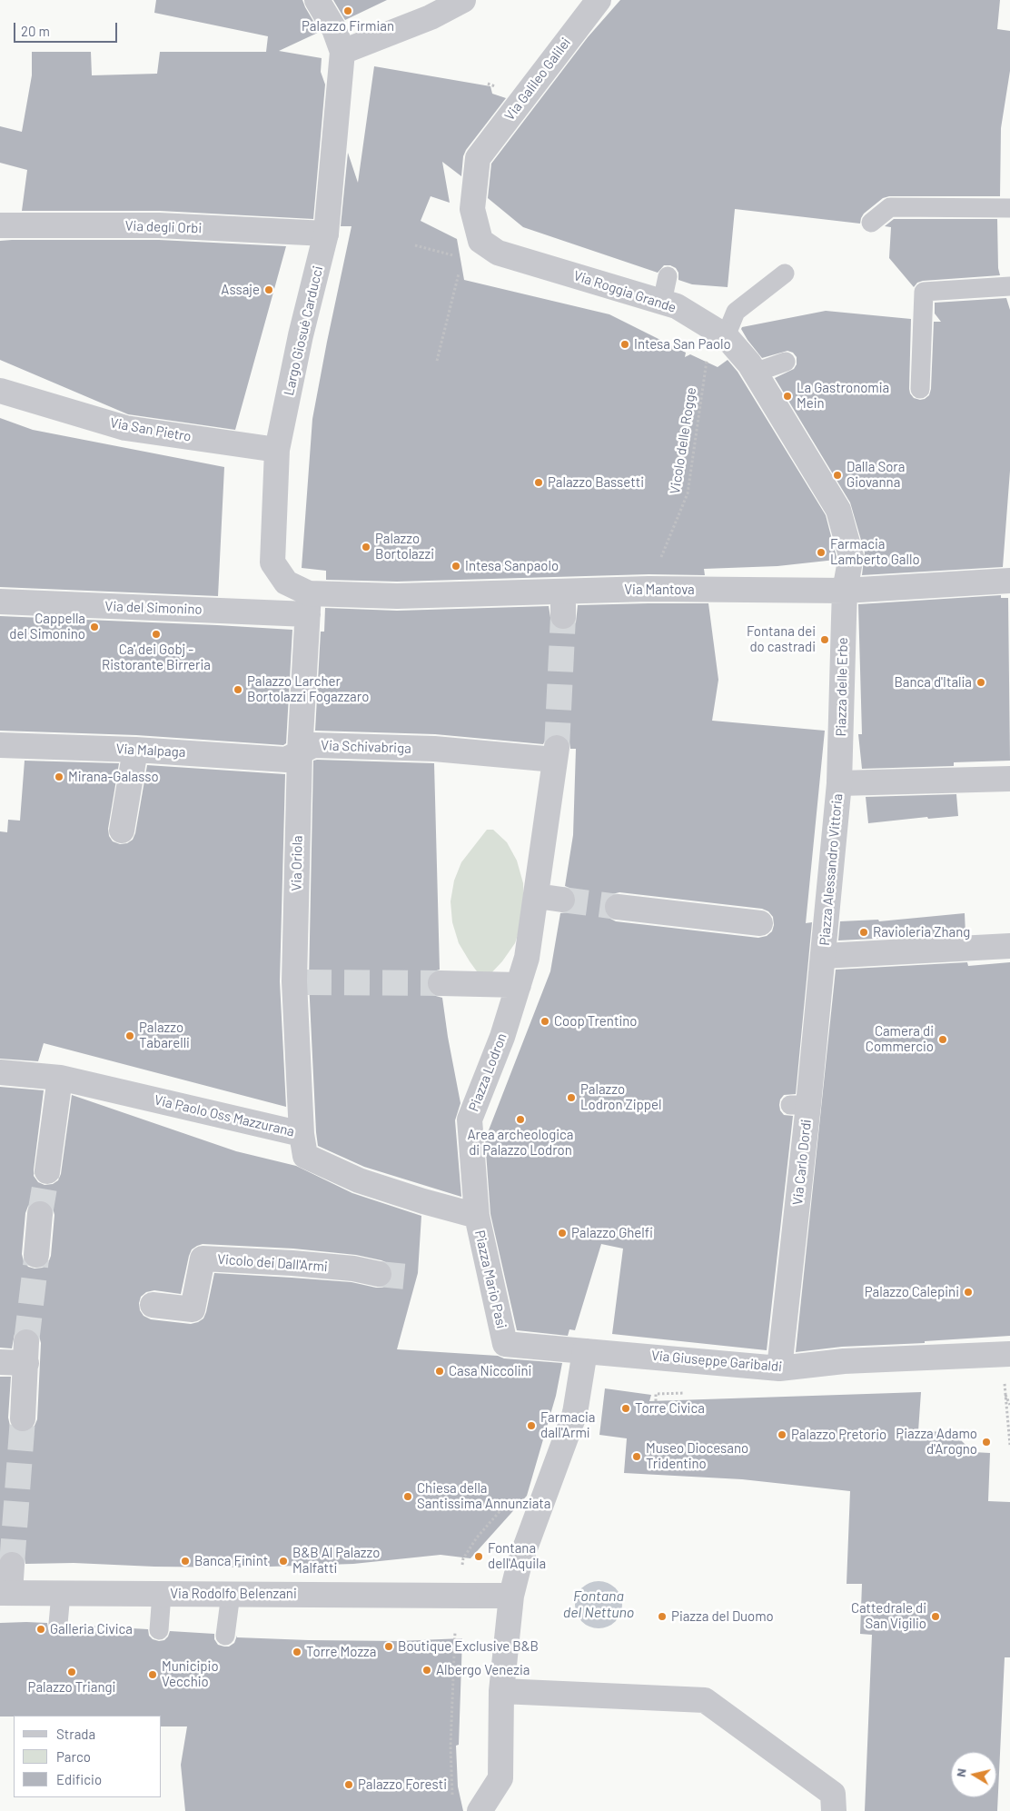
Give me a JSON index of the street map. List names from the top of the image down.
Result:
{
  "streets": {
    "street": [
      "Via Galileo Galilei",
      "Via degli Orbi",
      "Via Roggia Grande",
      "Largo Giosuè Carducci",
      "Via San Pietro",
      "Via Mantova",
      "Via del Simonino",
      "Piazza delle Erbe",
      "Via Schivabriga",
      "Via Malpaga",
      "Via Oriola",
      "Piazza Alessandro Vittoria",
      "Piazza Lodron",
      "Via Paolo Oss Mazzurana",
      "Via Carlo Dordi",
      "Vicolo dei Dall'Armi",
      "Piazza Mario Pasi",
      "Via Giuseppe Garibaldi",
      "Via Rodolfo Belenzani"
    ],
    "path": ["Vicolo delle Rogge"]
  },
  "crossings": [
    ["Via Galileo Galilei", "Via Roggia Grande"],
    ["Via degli Orbi", "Largo Giosuè Carducci"],
    ["Via Roggia Grande", "Vicolo delle Rogge"],
    ["Via Roggia Grande", "Via Mantova"],
    ["Via Roggia Grande", "Piazza delle Erbe"],
    ["Largo Giosuè Carducci", "Via San Pietro"],
    ["Largo Giosuè Carducci", "Via Mantova"],
    ["Largo Giosuè Carducci", "Via del Simonino"],
    ["Largo Giosuè Carducci", "Via Oriola"],
    ["Via Mantova", "Via del Simonino"],
    ["Via Mantova", "Piazza delle Erbe"],
    ["Via Mantova", "Via Oriola"],
    ["Via del Simonino", "Via Oriola"],
    ["Piazza delle Erbe", "Piazza Alessandro Vittoria"],
    ["Via Schivabriga", "Via Malpaga"],
    ["Via Schivabriga", "Via Oriola"],
    ["Via Schivabriga", "Piazza Lodron"],
    ["Via Malpaga", "Via Oriola"],
    ["Via Oriola", "Via Paolo Oss Mazzurana"],
    ["Piazza Alessandro Vittoria", "Via Carlo Dordi"],
    ["Piazza Lodron", "Piazza Mario Pasi"],
    ["Via Paolo Oss Mazzurana", "Piazza Mario Pasi"],
    ["Via Carlo Dordi", "Via Giuseppe Garibaldi"],
    ["Piazza Mario Pasi", "Via Giuseppe Garibaldi"]
  ],
  "water": ["Fontana del Nettuno"],
  "places": [
    "Palazzo Firmian",
    "Assaje",
    "Intesa San Paolo",
    "La Gastronomia Mein",
    "Dalla Sora Giovanna",
    "Palazzo Bassetti",
    "Palazzo Bortolazzi",
    "Farmacia Lamberto Gallo",
    "Intesa Sanpaolo",
    "Cappella del Simonino",
    "Ca' dei Gobj - Ristorante Birreria",
    "Fontana dei do castradi",
    "Banca d'Italia",
    "Palazzo Larcher Bortolazzi Fogazzaro",
    "Mirana-Galasso",
    "Ravioleria Zhang",
    "Coop Trentino",
    "Palazzo Tabarelli",
    "Camera di Commercio",
    "Palazzo Lodron Zippel",
    "Area archeologica di Palazzo Lodron",
    "Palazzo Ghelfi",
    "Palazzo Calepini",
    "Casa Niccolini",
    "Torre Civica",
    "Farmacia dall'Armi",
    "Palazzo Pretorio",
    "Piazza Adamo d'Arogno",
    "Museo Diocesano Tridentino",
    "Chiesa della Santissima Annunziata",
    "Fontana dell'Aquila",
    "Banca Finint",
    "B&B Al Palazzo Malfatti",
    "Piazza del Duomo",
    "Cattedrale di San Vigilio",
    "Galleria Civica",
    "Boutique Exclusive B&B",
    "Torre Mozza",
    "Albergo Venezia",
    "Palazzo Triangi",
    "Municipio Vecchio",
    "Palazzo Foresti"
  ],
  "legend": ["Strada", "Parco", "Edificio"],
  "scale_bar": "20 m",
  "north": "left"
}
